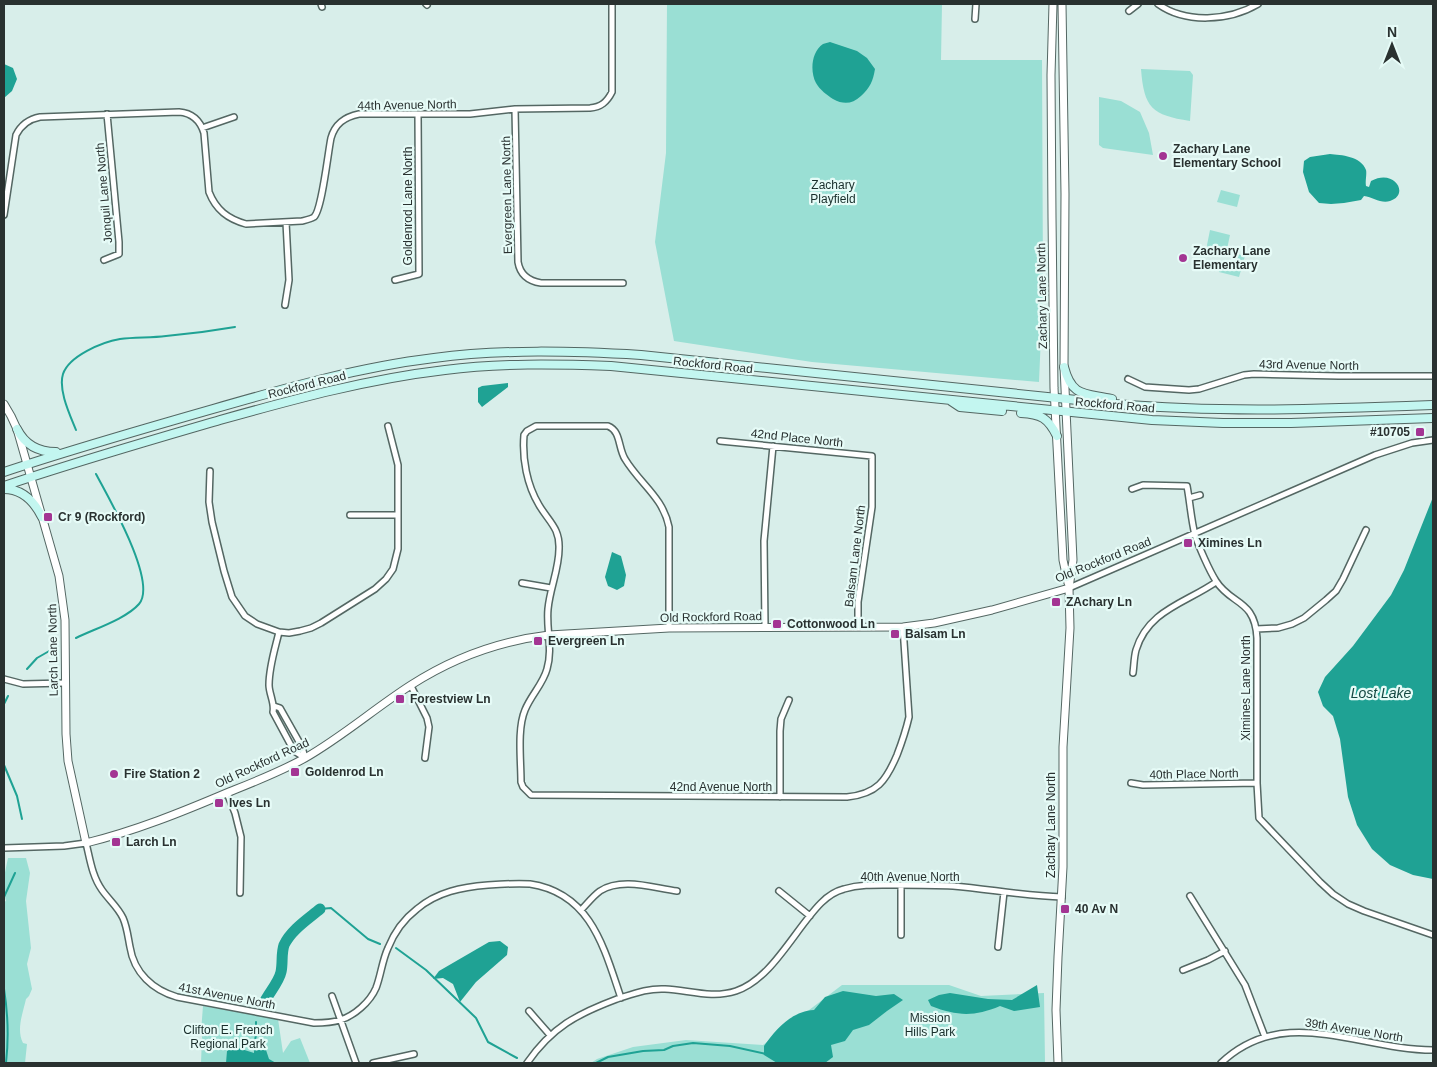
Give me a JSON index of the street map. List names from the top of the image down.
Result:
{
  "streets": {
    "main road": ["Rockford Road"],
    "street": [
      "44th Avenue North",
      "Jonquil Lane North",
      "Evergreen Lane North",
      "Goldenrod Lane North",
      "Zachary Lane North",
      "43rd Avenue North",
      "42nd Place North",
      "Balsam Lane North",
      "Old Rockford Road",
      "Larch Lane North",
      "Ximines Lane North",
      "40th Place North",
      "42nd Avenue North",
      "40th Avenue North",
      "41st Avenue North",
      "39th Avenue North"
    ]
  },
  "crossings": [
    ["44th Avenue North", "Evergreen Lane North"],
    ["44th Avenue North", "Goldenrod Lane North"],
    ["Zachary Lane North", "Rockford Road"],
    ["Zachary Lane North", "Old Rockford Road"],
    ["Zachary Lane North", "40th Avenue North"],
    ["Rockford Road", "Larch Lane North"],
    ["42nd Place North", "Balsam Lane North"],
    ["Balsam Lane North", "Old Rockford Road"],
    ["Old Rockford Road", "Larch Lane North"],
    ["Old Rockford Road", "Ximines Lane North"],
    ["Old Rockford Road", "42nd Avenue North"],
    ["Old Rockford Road", "41st Avenue North"],
    ["Larch Lane North", "41st Avenue North"],
    ["Ximines Lane North", "40th Place North"]
  ],
  "water": ["Lost Lake"],
  "parks": ["Zachary Playfield", "Mission Hills Park", "Clifton E. French Regional Park"],
  "places": {
    "other": ["Zachary Lane Elementary School", "Zachary Lane Elementary", "Fire Station 2"],
    "transit": [
      "#10705",
      "Cr 9 (Rockford)",
      "Ximines Ln",
      "ZAchary Ln",
      "Cottonwood Ln",
      "Balsam Ln",
      "Evergreen Ln",
      "Forestview Ln",
      "Goldenrod Ln",
      "Ives Ln",
      "Larch Ln",
      "40 Av N"
    ]
  },
  "north": "top"
}
